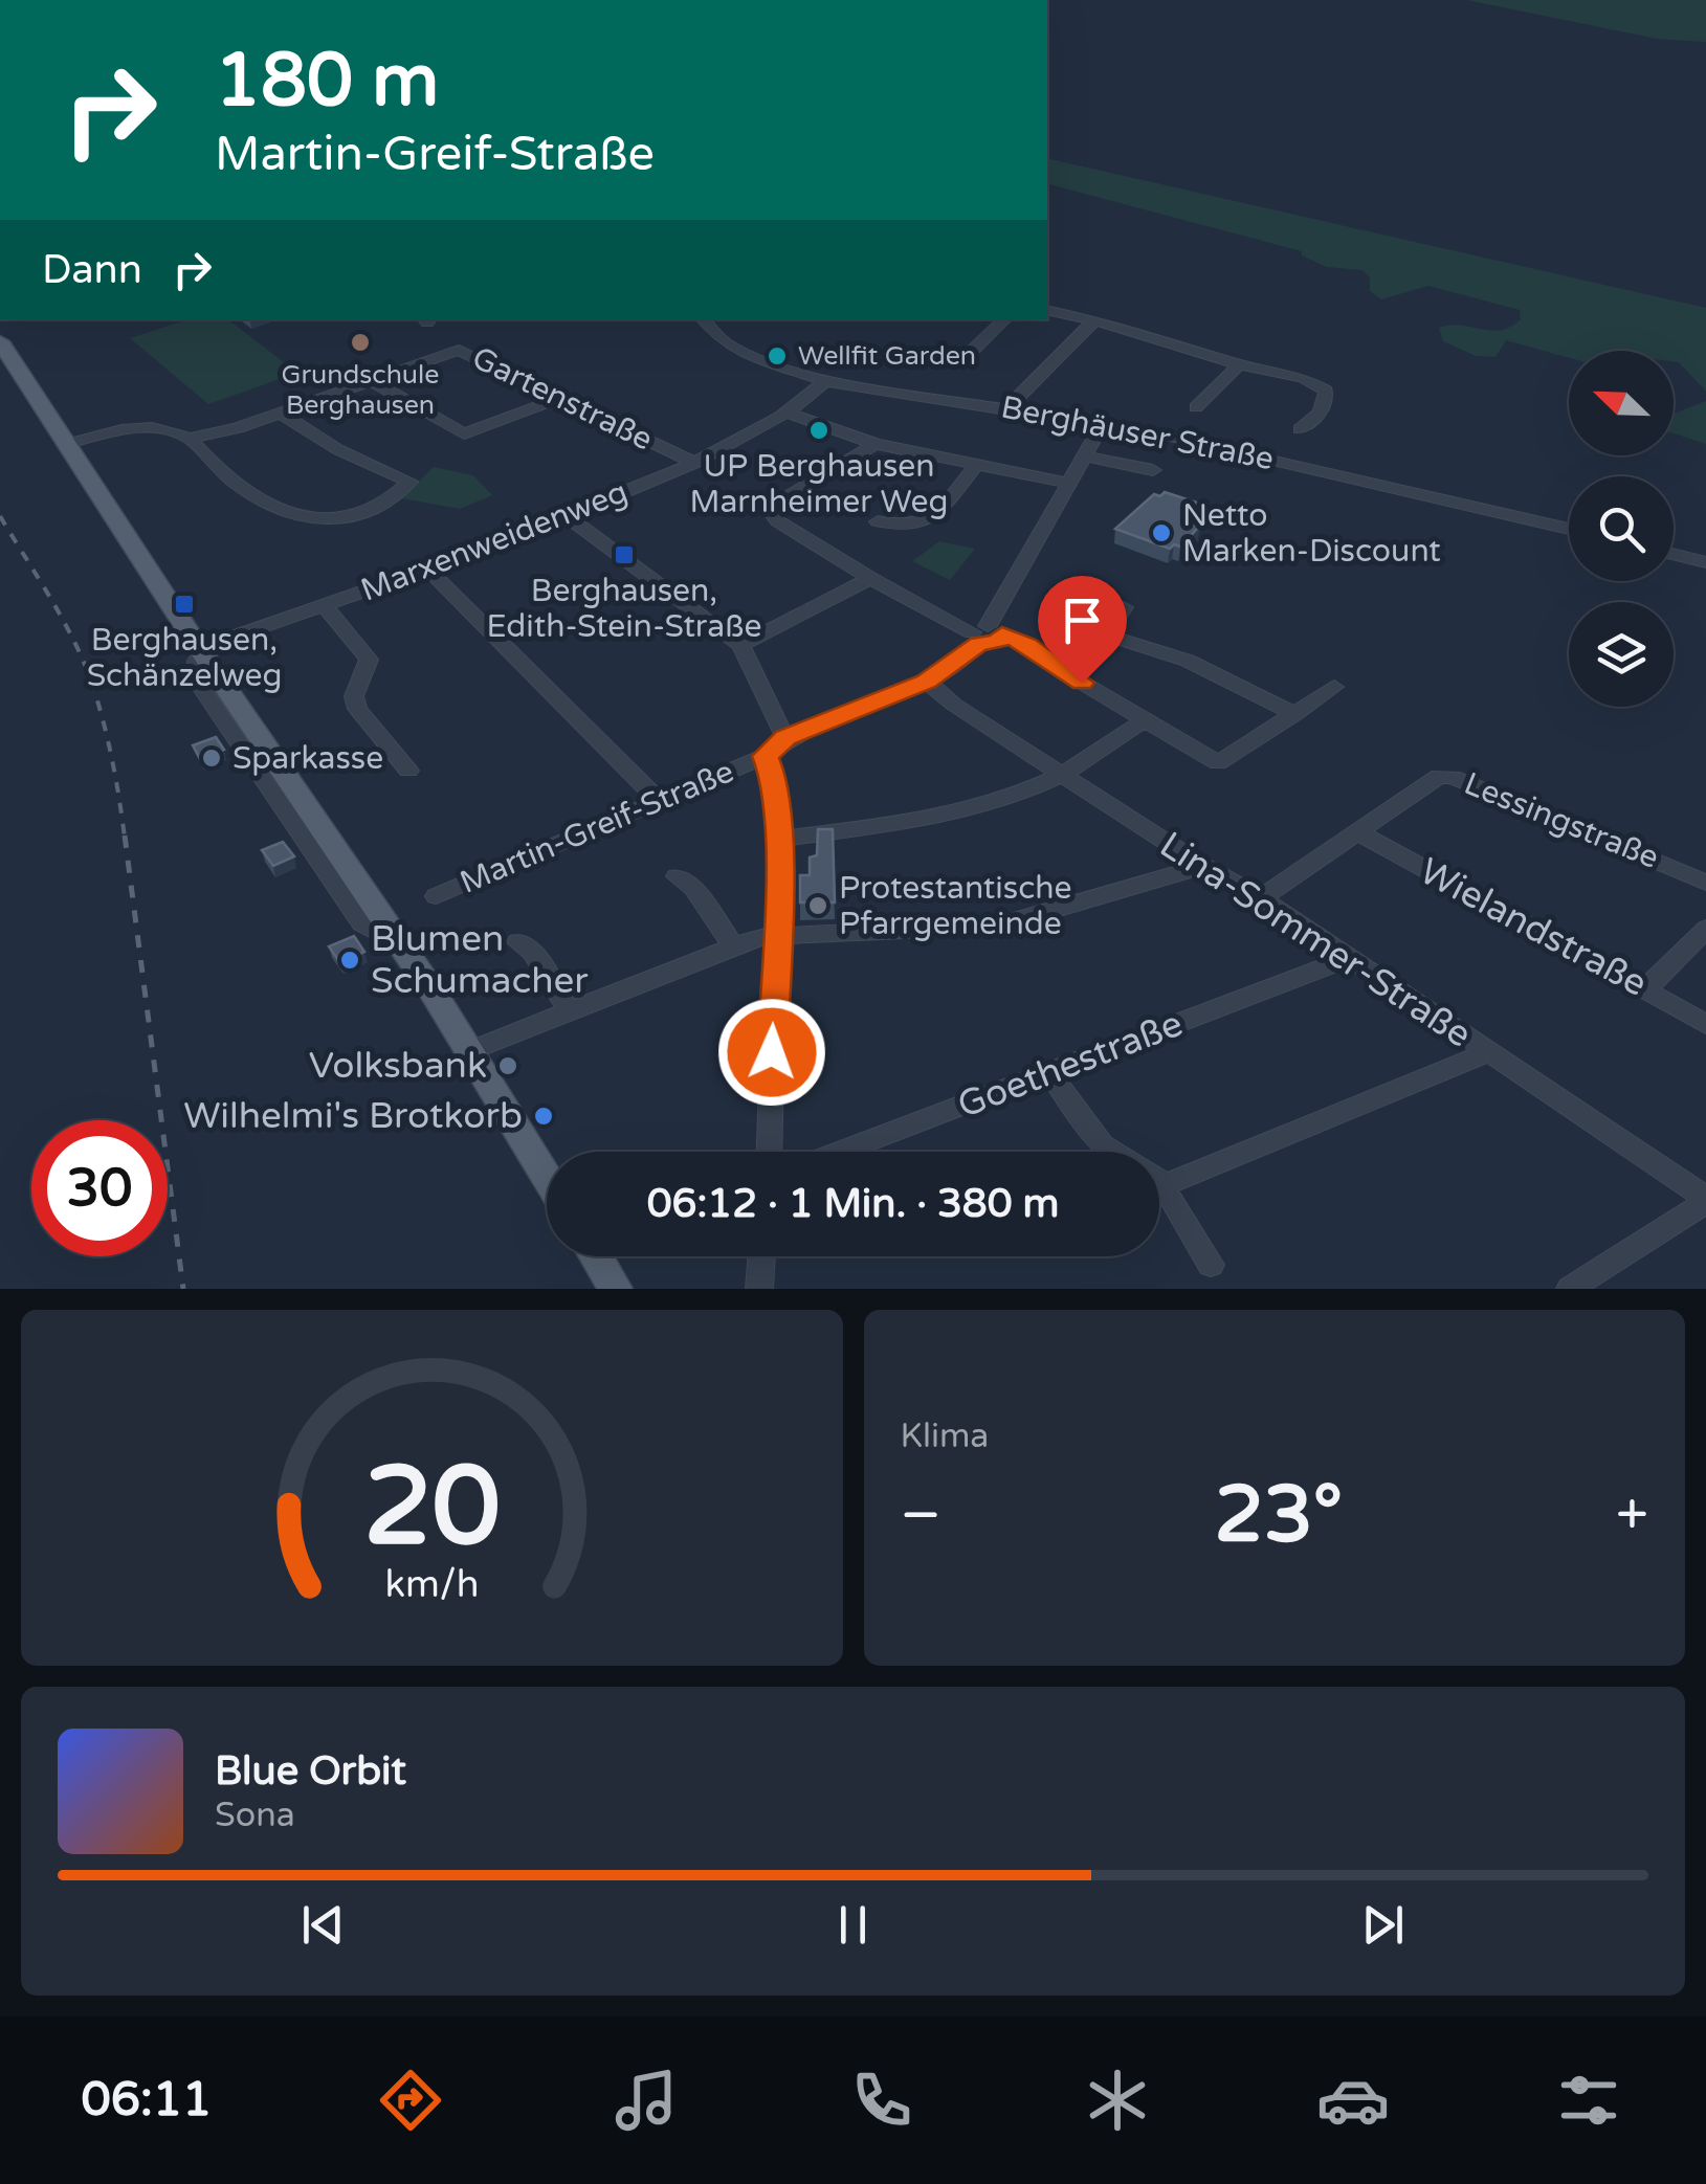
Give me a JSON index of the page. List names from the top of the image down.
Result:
{
  "streets": {
    "street": [
      "Gartenstraße",
      "Berghäuser Straße",
      "Marxenweidenweg",
      "Lessingstraße",
      "Martin-Greif-Straße",
      "Wielandstraße",
      "Lina-Sommer-Straße",
      "Goethestraße"
    ]
  },
  "crossings": [
    ["Gartenstraße", "Marxenweidenweg"],
    ["Berghäuser Straße", "Marxenweidenweg"],
    ["Berghäuser Straße", "Martin-Greif-Straße"],
    ["Lessingstraße", "Wielandstraße"],
    ["Lessingstraße", "Lina-Sommer-Straße"],
    ["Martin-Greif-Straße", "Lina-Sommer-Straße"],
    ["Lina-Sommer-Straße", "Goethestraße"]
  ],
  "places": {
    "other": [
      "Grundschule Berghausen",
      "Wellfit Garden",
      "UP Berghausen Marnheimer Weg",
      "Netto Marken-Discount",
      "Sparkasse",
      "Protestantische Pfarrgemeinde",
      "Blumen Schumacher",
      "Volksbank",
      "Wilhelmi's Brotkorb"
    ],
    "transit": ["Berghausen, Edith-Stein-Straße", "Berghausen, Schänzelweg"]
  },
  "north": "top left",
  "page": {
    "turn": ["180 m", "Martin-Greif-Straße"],
    "then": "Dann",
    "limit": "30",
    "trip": "06:12 · 1 Min. · 380 m",
    "tile": "Klima",
    "heat": ["−", "23°", "+"],
    "song": ["Blue Orbit", "Sona"],
    "tabs": "06:11",
    "gauge": ["20", "km/h"]
  }
}
